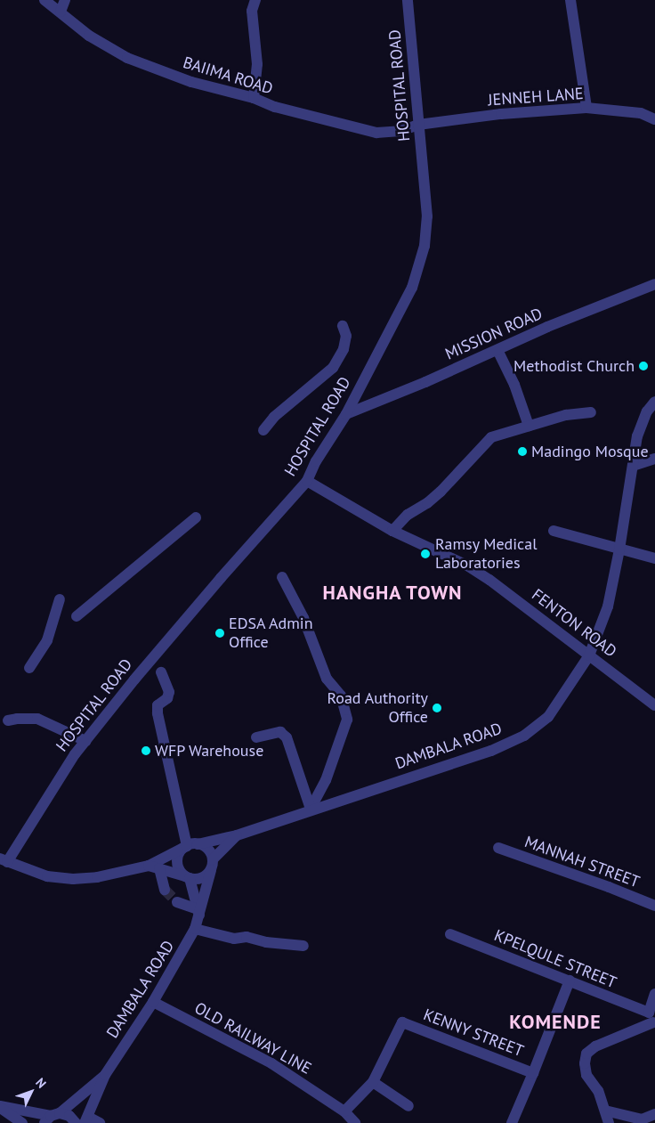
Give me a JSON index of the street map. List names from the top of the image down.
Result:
{
  "streets": {
    "street": [
      "BAIIMA ROAD",
      "HOSPITAL ROAD",
      "JENNEH LANE",
      "MISSION ROAD",
      "FENTON ROAD",
      "DAMBALA ROAD",
      "MANNAH STREET",
      "KPELQULE STREET",
      "KENNY STREET",
      "OLD RAILWAY LINE"
    ]
  },
  "crossings": [
    ["BAIIMA ROAD", "HOSPITAL ROAD"],
    ["BAIIMA ROAD", "JENNEH LANE"],
    ["HOSPITAL ROAD", "JENNEH LANE"],
    ["HOSPITAL ROAD", "MISSION ROAD"],
    ["HOSPITAL ROAD", "FENTON ROAD"],
    ["FENTON ROAD", "DAMBALA ROAD"],
    ["DAMBALA ROAD", "OLD RAILWAY LINE"],
    ["KENNY STREET", "OLD RAILWAY LINE"]
  ],
  "districts": ["HANGHA TOWN", "KOMENDE"],
  "places": [
    "Methodist Church",
    "Madingo Mosque",
    "Ramsy Medical Laboratories",
    "EDSA Admin Office",
    "Road Authority Office",
    "WFP Warehouse"
  ],
  "north": "top right"
}
